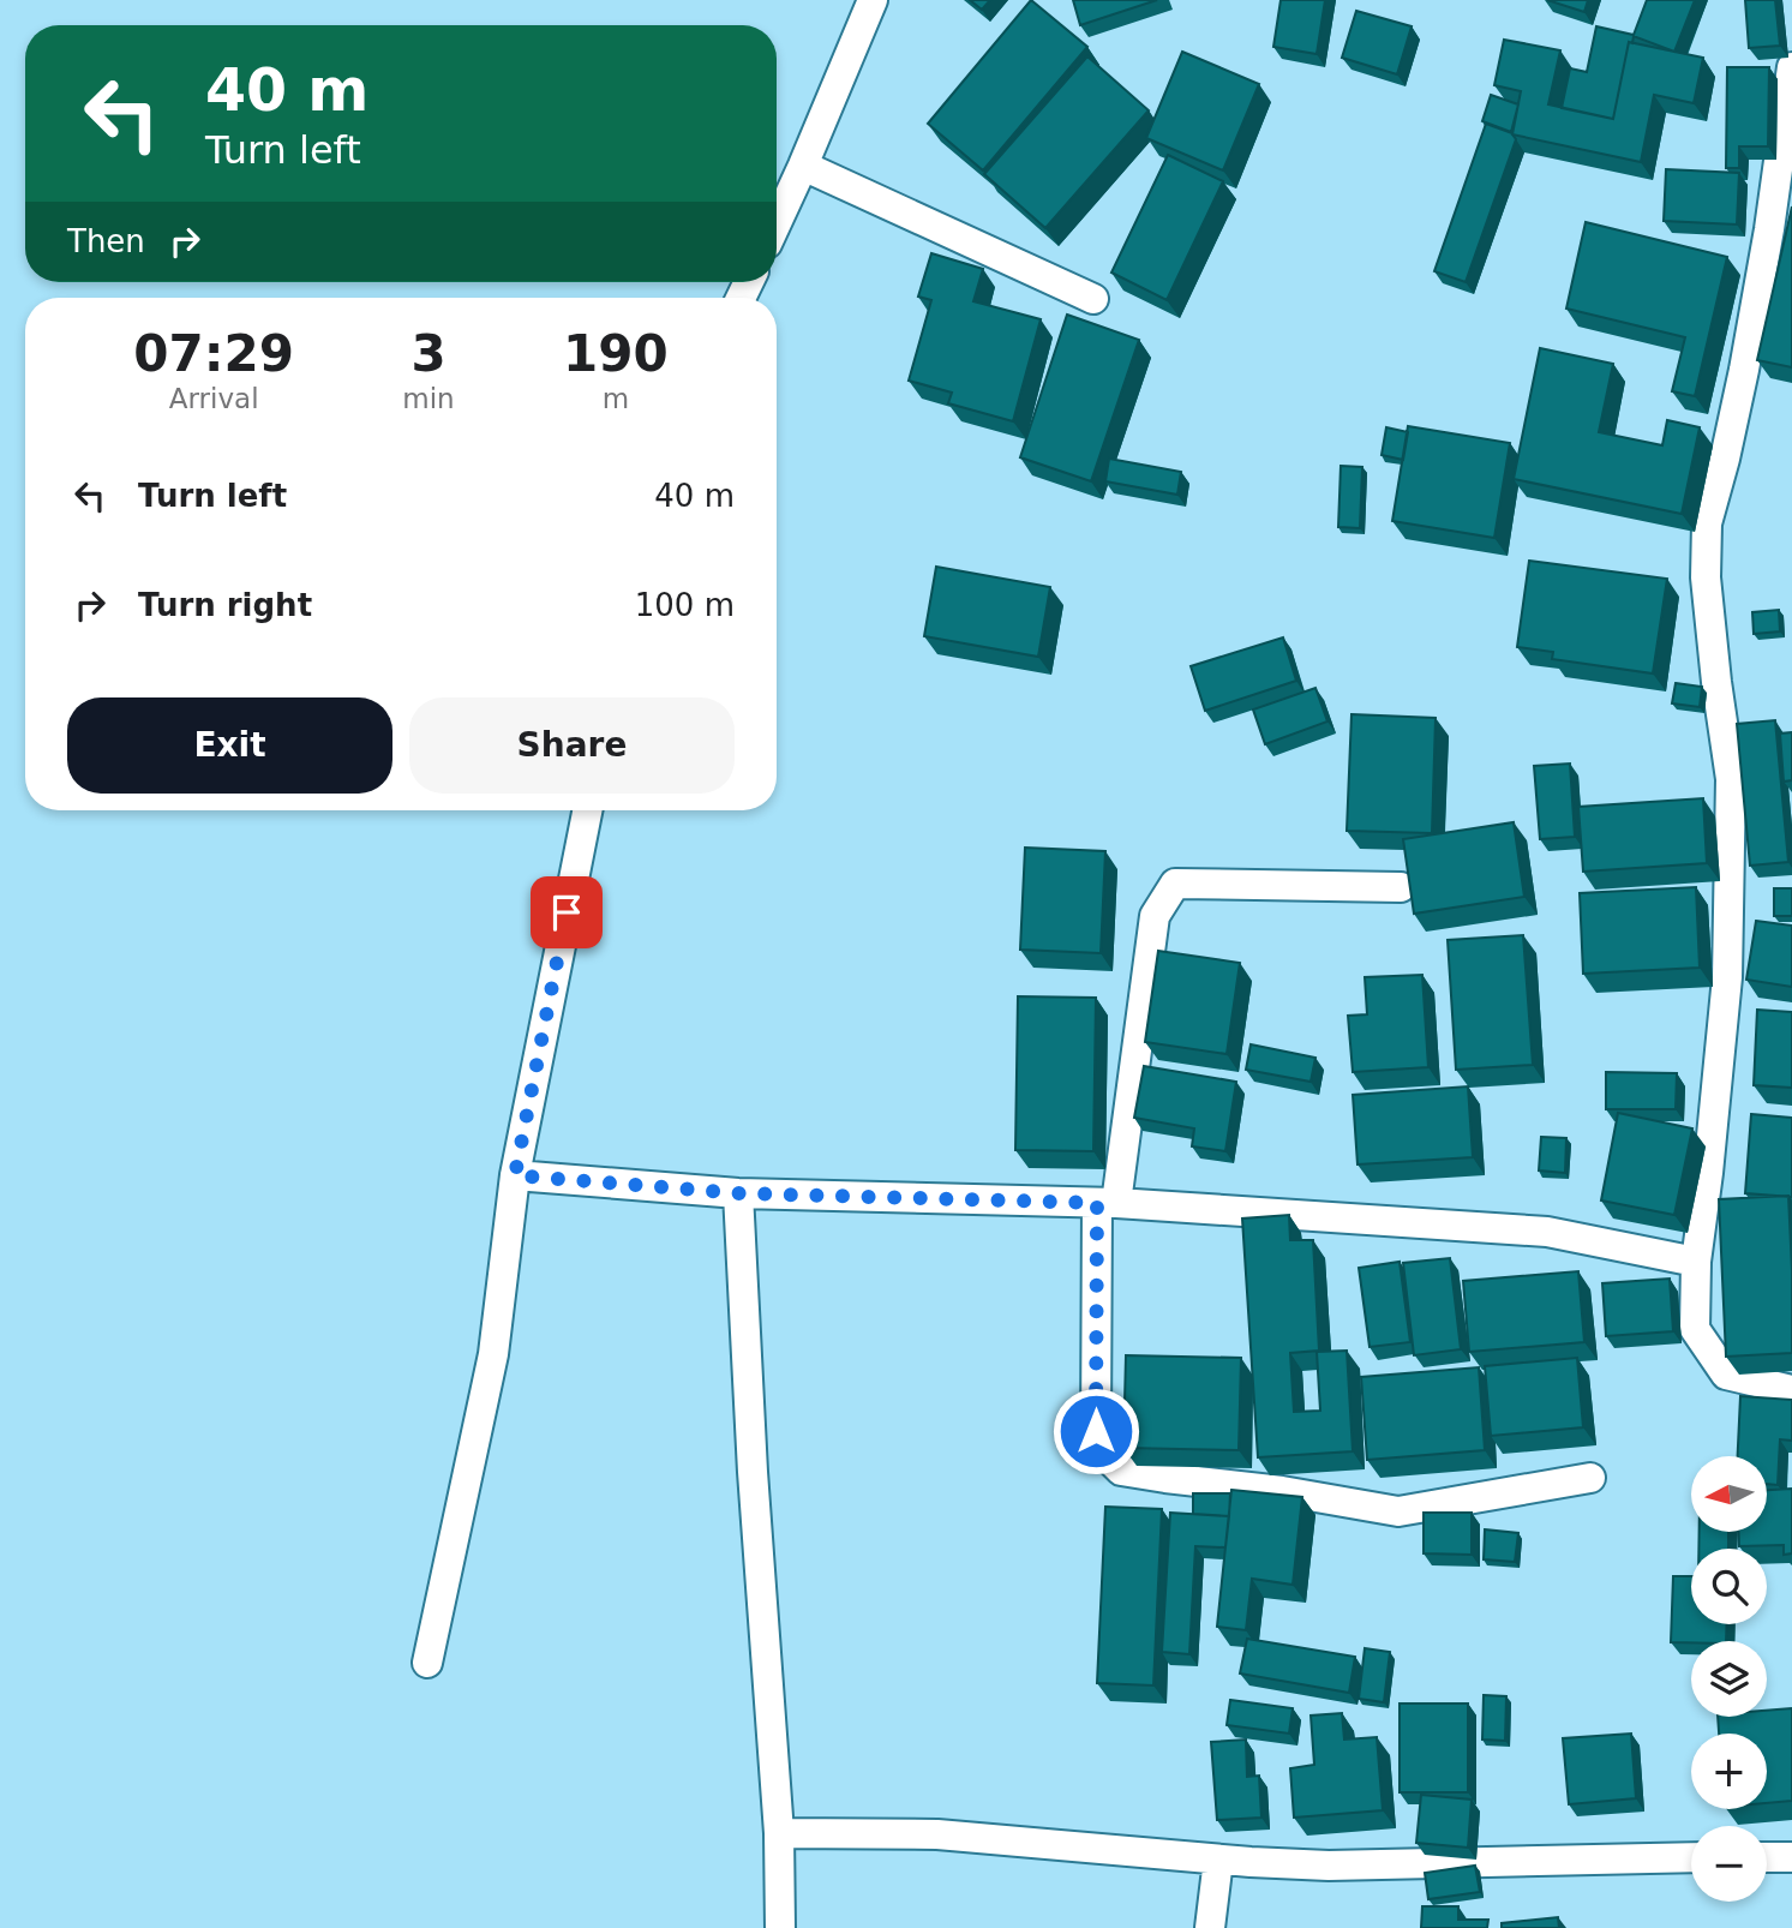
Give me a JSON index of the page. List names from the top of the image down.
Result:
{
  "north": "left",
  "page": {
    "turn": ["40 m", "Turn left"],
    "then": "Then",
    "eta": [
      "07:29",
      "Arrival",
      "3",
      "min",
      "190",
      "m"
    ],
    "list": [
      {
        "name": "Turn left",
        "value": "40 m"
      },
      {
        "name": "Turn right",
        "value": "100 m"
      }
    ],
    "buttons": ["Exit", "Share"],
    "map_buttons": ["+", "−"]
  }
}
